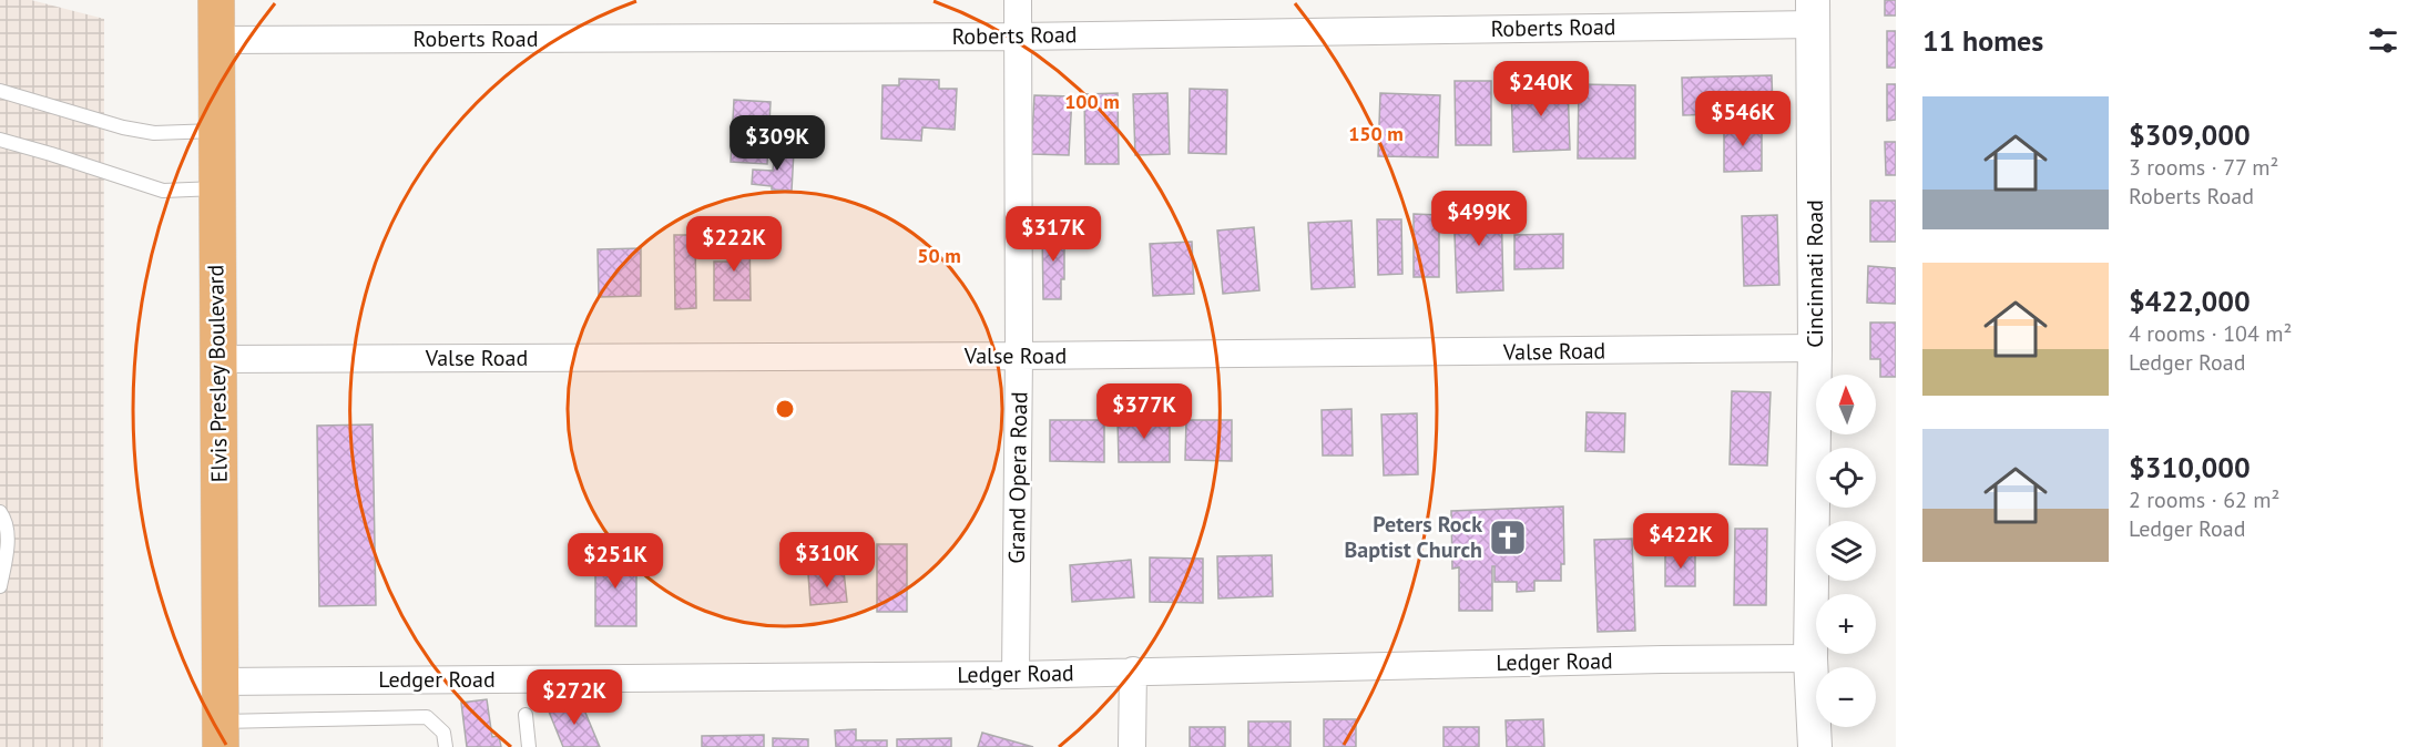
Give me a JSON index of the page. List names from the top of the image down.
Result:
{
  "streets": {
    "main road": ["Elvis Presley Boulevard"],
    "street": [
      "Roberts Road",
      "Cincinnati Road",
      "Valse Road",
      "Grand Opera Road",
      "Ledger Road"
    ]
  },
  "crossings": [
    ["Roberts Road", "Cincinnati Road"],
    ["Roberts Road", "Elvis Presley Boulevard"],
    ["Roberts Road", "Grand Opera Road"],
    ["Cincinnati Road", "Valse Road"],
    ["Cincinnati Road", "Ledger Road"],
    ["Valse Road", "Elvis Presley Boulevard"],
    ["Valse Road", "Grand Opera Road"],
    ["Elvis Presley Boulevard", "Ledger Road"],
    ["Grand Opera Road", "Ledger Road"]
  ],
  "places": {
    "church": ["Peters Rock Baptist Church"]
  },
  "north": "top",
  "page": {
    "heading": "11 homes",
    "price": [
      "$240K",
      "$546K",
      "$309K",
      "$499K",
      "$317K",
      "$222K",
      "$377K",
      "$422K",
      "$310K",
      "$251K",
      "$272K"
    ],
    "list": [
      {
        "name": "$309,000",
        "note": "3 rooms · 77 m² · Roberts Road"
      },
      {
        "name": "$422,000",
        "note": "4 rooms · 104 m² · Ledger Road"
      },
      {
        "name": "$310,000",
        "note": "2 rooms · 62 m² · Ledger Road"
      }
    ],
    "map_buttons": ["+", "−"]
  },
  "rings": ["100 m", "150 m", "50 m"]
}
